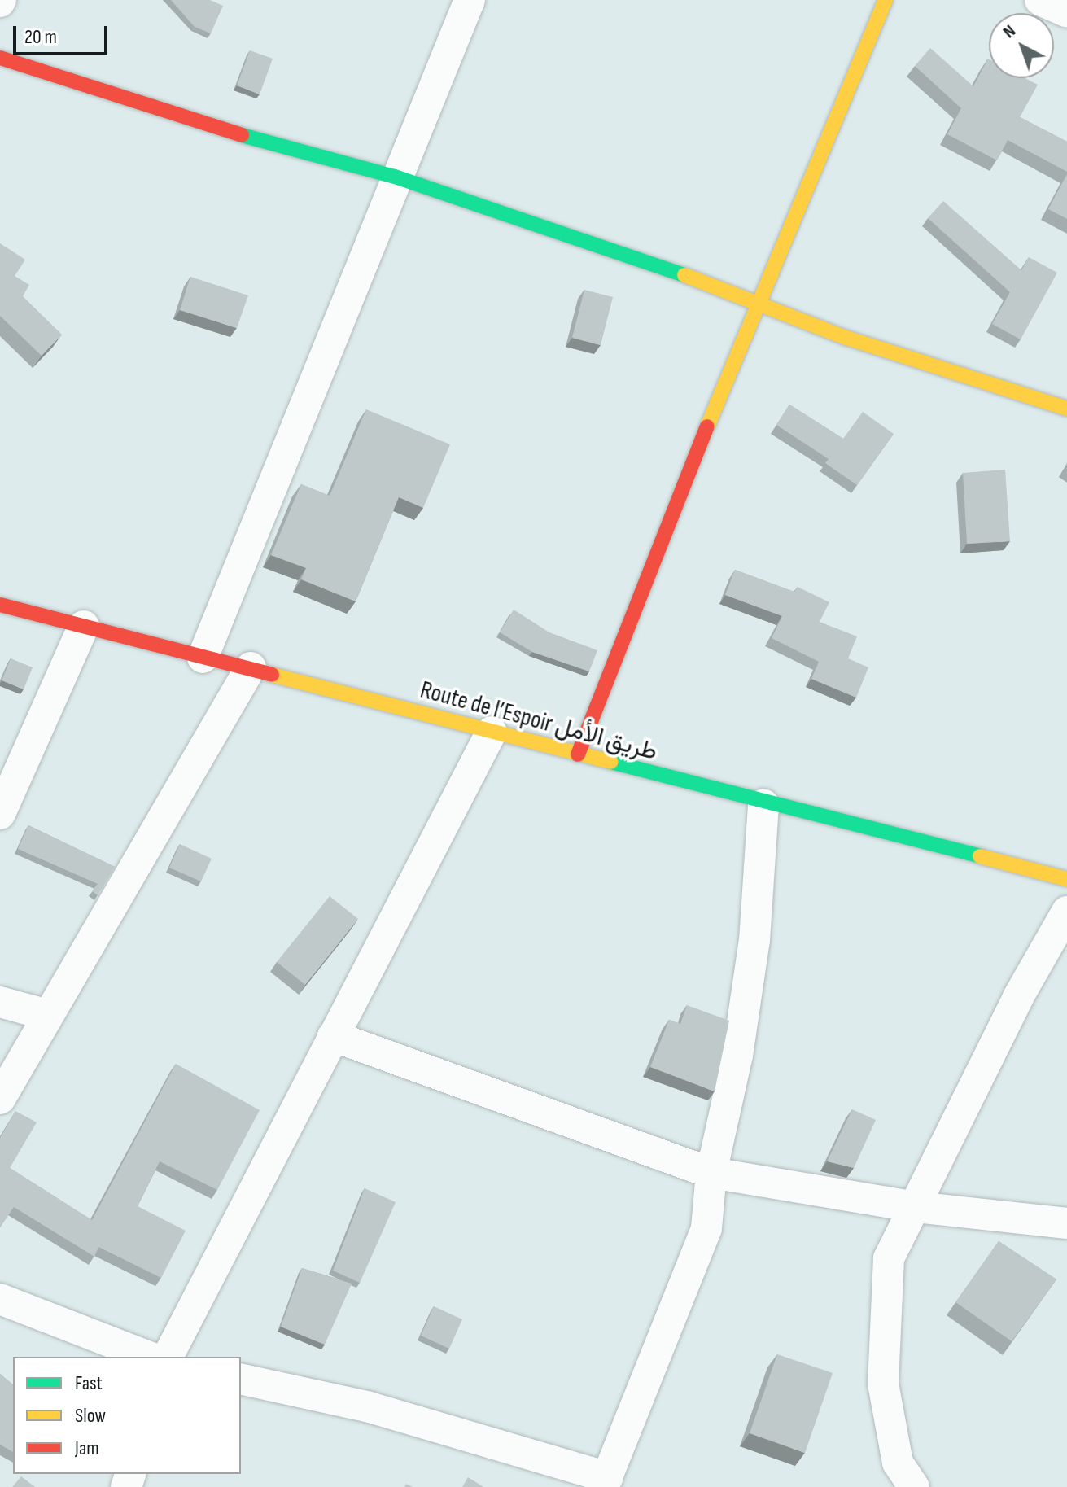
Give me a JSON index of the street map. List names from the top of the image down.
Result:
{
  "streets": {
    "main road": ["Route de l’Espoir طريق الأمل"]
  },
  "legend": ["Fast", "Slow", "Jam"],
  "scale_bar": "20 m",
  "north": "top left"
}
